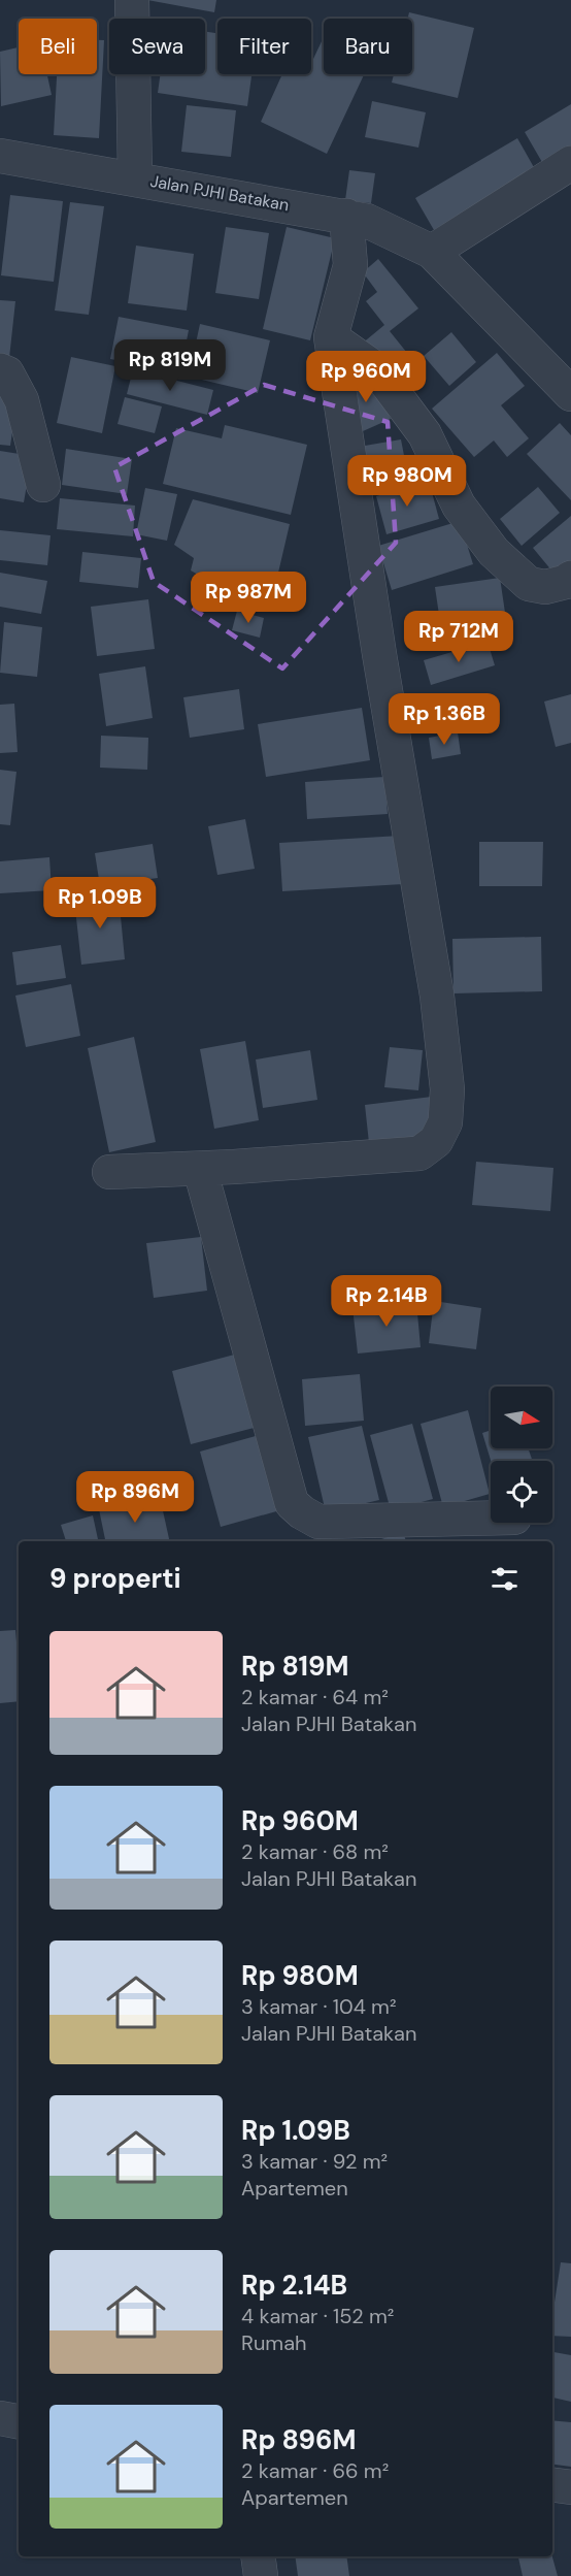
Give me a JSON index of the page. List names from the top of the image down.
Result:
{
  "streets": {
    "street": ["Jalan PJHI Batakan"]
  },
  "north": "right",
  "page": {
    "chip": [
      "Beli",
      "Sewa",
      "Filter",
      "Baru"
    ],
    "price": [
      "Rp 819M",
      "Rp 960M",
      "Rp 980M",
      "Rp 987M",
      "Rp 712M",
      "Rp 1.36B",
      "Rp 1.09B",
      "Rp 2.14B",
      "Rp 896M"
    ],
    "heading": "9 properti",
    "list": [
      {
        "name": "Rp 819M",
        "note": "2 kamar · 64 m² · Jalan PJHI Batakan"
      },
      {
        "name": "Rp 960M",
        "note": "2 kamar · 68 m² · Jalan PJHI Batakan"
      },
      {
        "name": "Rp 980M",
        "note": "3 kamar · 104 m² · Jalan PJHI Batakan"
      },
      {
        "name": "Rp 1.09B",
        "note": "3 kamar · 92 m² · Apartemen"
      },
      {
        "name": "Rp 2.14B",
        "note": "4 kamar · 152 m² · Rumah"
      },
      {
        "name": "Rp 896M",
        "note": "2 kamar · 66 m² · Apartemen"
      }
    ]
  }
}
